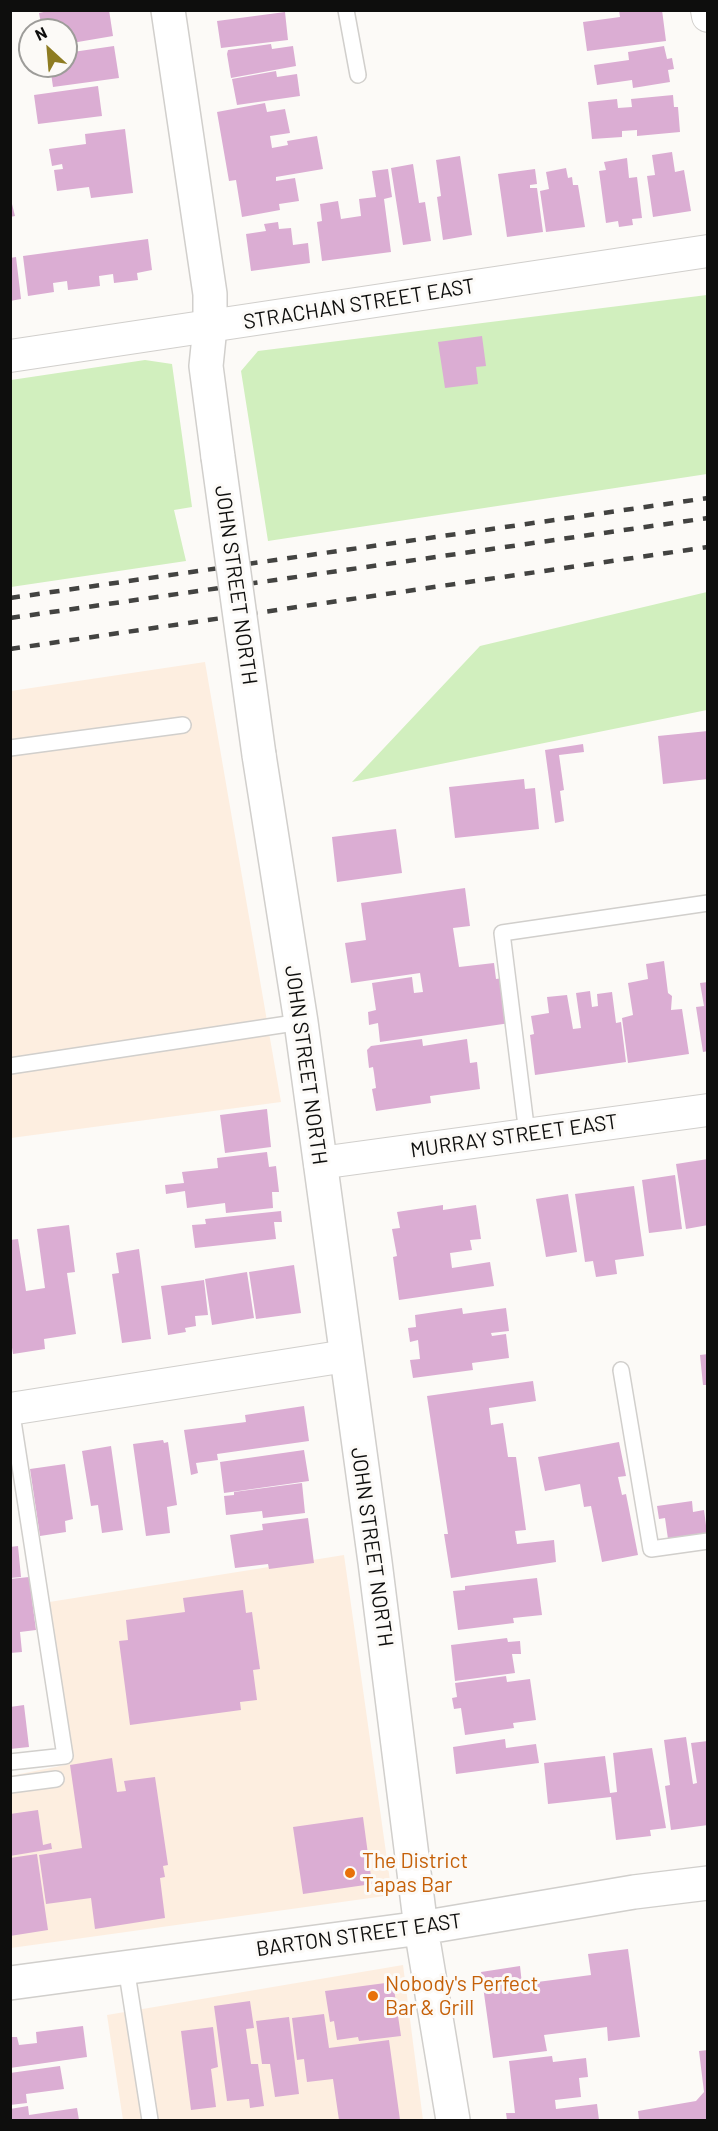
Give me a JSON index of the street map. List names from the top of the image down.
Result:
{
  "streets": {
    "main road": ["JOHN STREET NORTH", "BARTON STREET EAST"],
    "street": ["STRACHAN STREET EAST", "MURRAY STREET EAST"]
  },
  "crossings": [
    ["STRACHAN STREET EAST", "JOHN STREET NORTH"],
    ["JOHN STREET NORTH", "MURRAY STREET EAST"],
    ["JOHN STREET NORTH", "BARTON STREET EAST"]
  ],
  "places": ["The District Tapas Bar", "Nobody's Perfect Bar & Grill"],
  "north": "top left"
}
